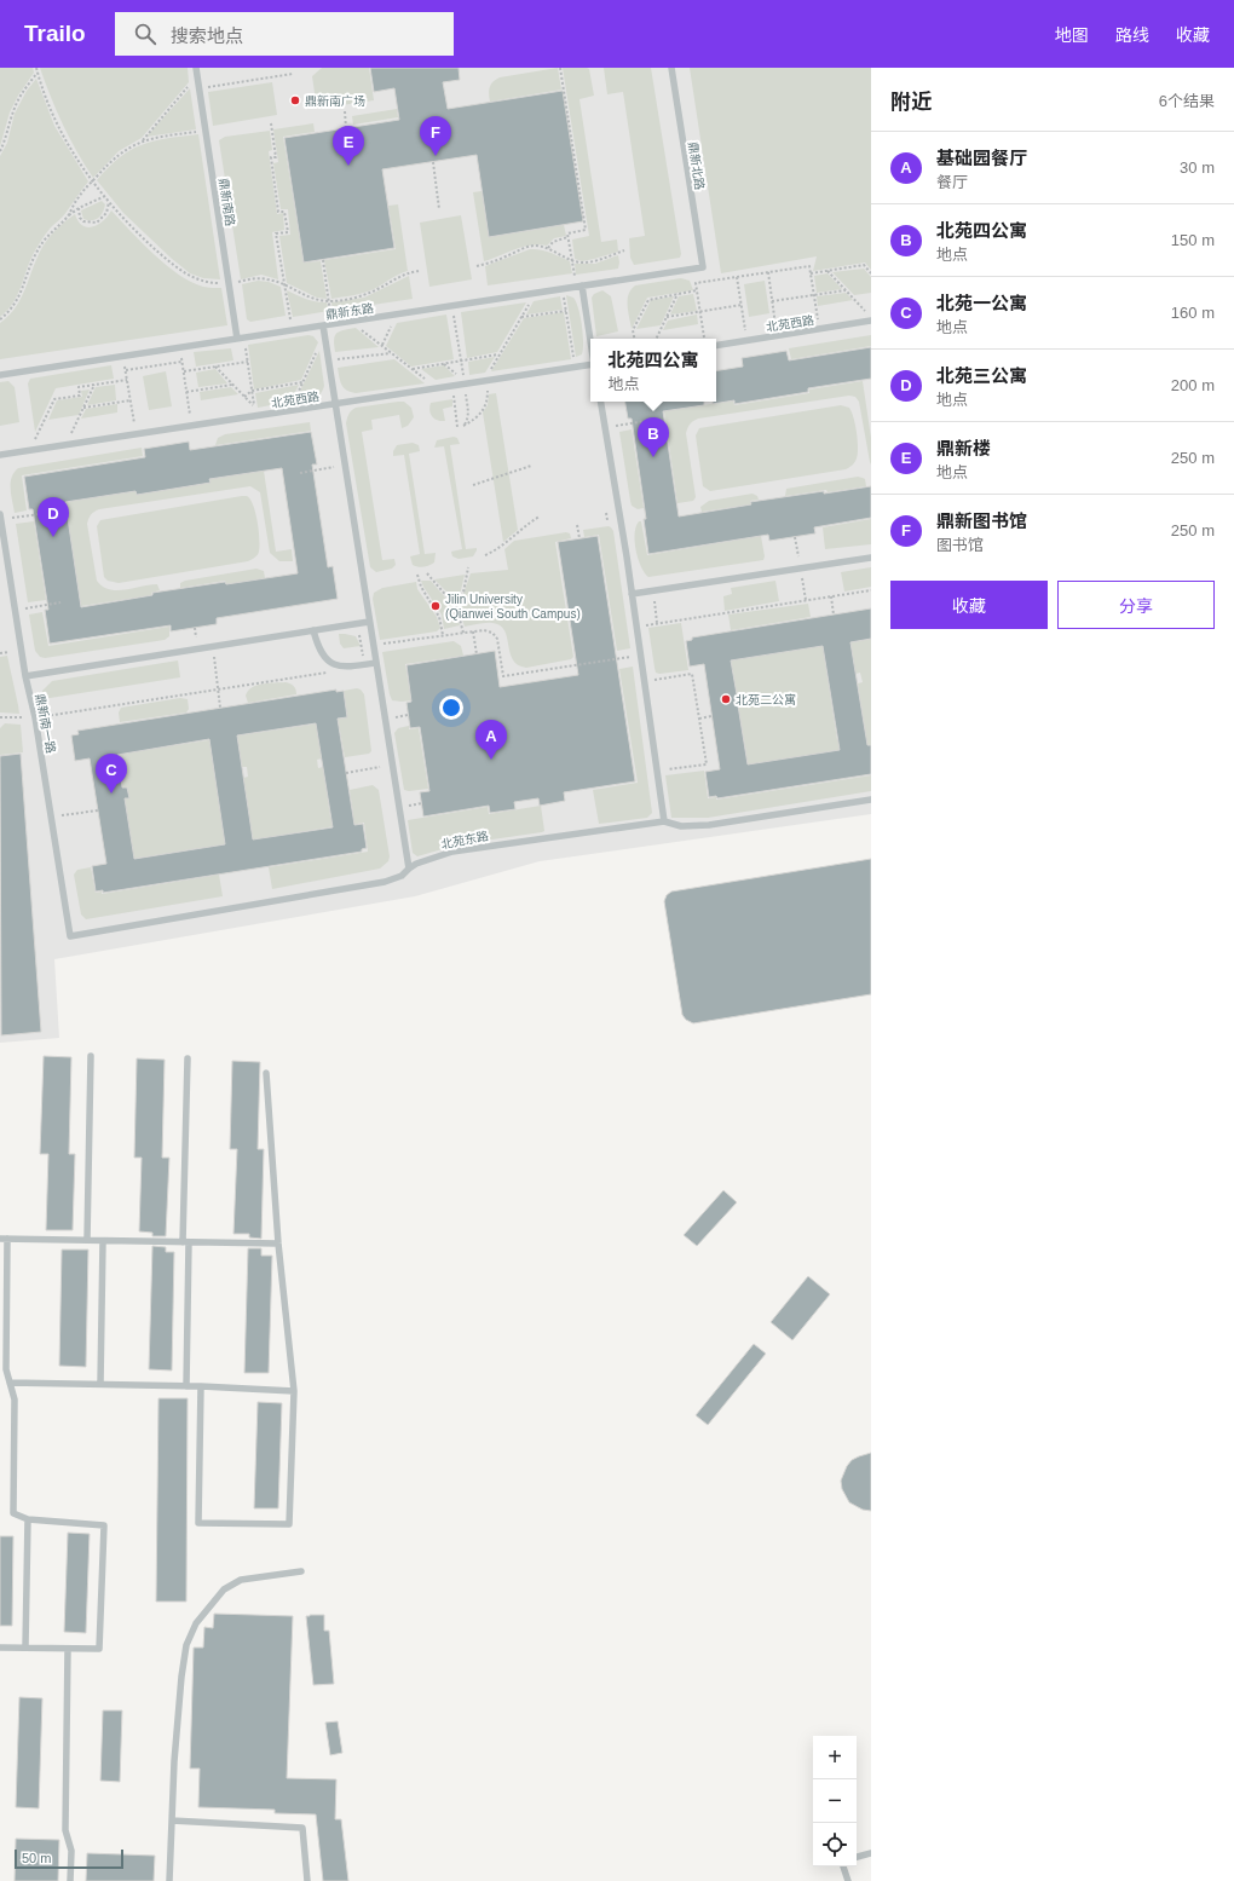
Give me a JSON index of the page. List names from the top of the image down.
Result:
{
  "streets": {
    "lane": [
      "鼎新北路",
      "鼎新南路",
      "鼎新东路",
      "北苑西路",
      "鼎新南一路",
      "北苑东路"
    ]
  },
  "crossings": [
    ["鼎新北路", "鼎新东路"],
    ["鼎新南路", "鼎新东路"],
    ["鼎新南一路", "北苑东路"]
  ],
  "places": ["鼎新南广场", "Jilin University (Qianwei South Campus)", "北苑二公寓"],
  "scale_bar": "50 m",
  "page": {
    "header": "Trailo",
    "search": "搜索地点",
    "nav": ["地图", "路线", "收藏"],
    "heading": ["附近", "6个结果"],
    "pins": [
      "F",
      "E",
      "B",
      "D",
      "A",
      "C"
    ],
    "list": [
      {
        "mark": "A",
        "name": "基础园餐厅",
        "note": "餐厅",
        "value": "30 m"
      },
      {
        "mark": "B",
        "name": "北苑四公寓",
        "note": "地点",
        "value": "150 m"
      },
      {
        "mark": "C",
        "name": "北苑一公寓",
        "note": "地点",
        "value": "160 m"
      },
      {
        "mark": "D",
        "name": "北苑三公寓",
        "note": "地点",
        "value": "200 m"
      },
      {
        "mark": "E",
        "name": "鼎新楼",
        "note": "地点",
        "value": "250 m"
      },
      {
        "mark": "F",
        "name": "鼎新图书馆",
        "note": "图书馆",
        "value": "250 m"
      }
    ],
    "popup": ["北苑四公寓", "地点"],
    "buttons": ["收藏", "分享"],
    "map_buttons": ["+", "−"],
    "scale": "50 m"
  }
}
